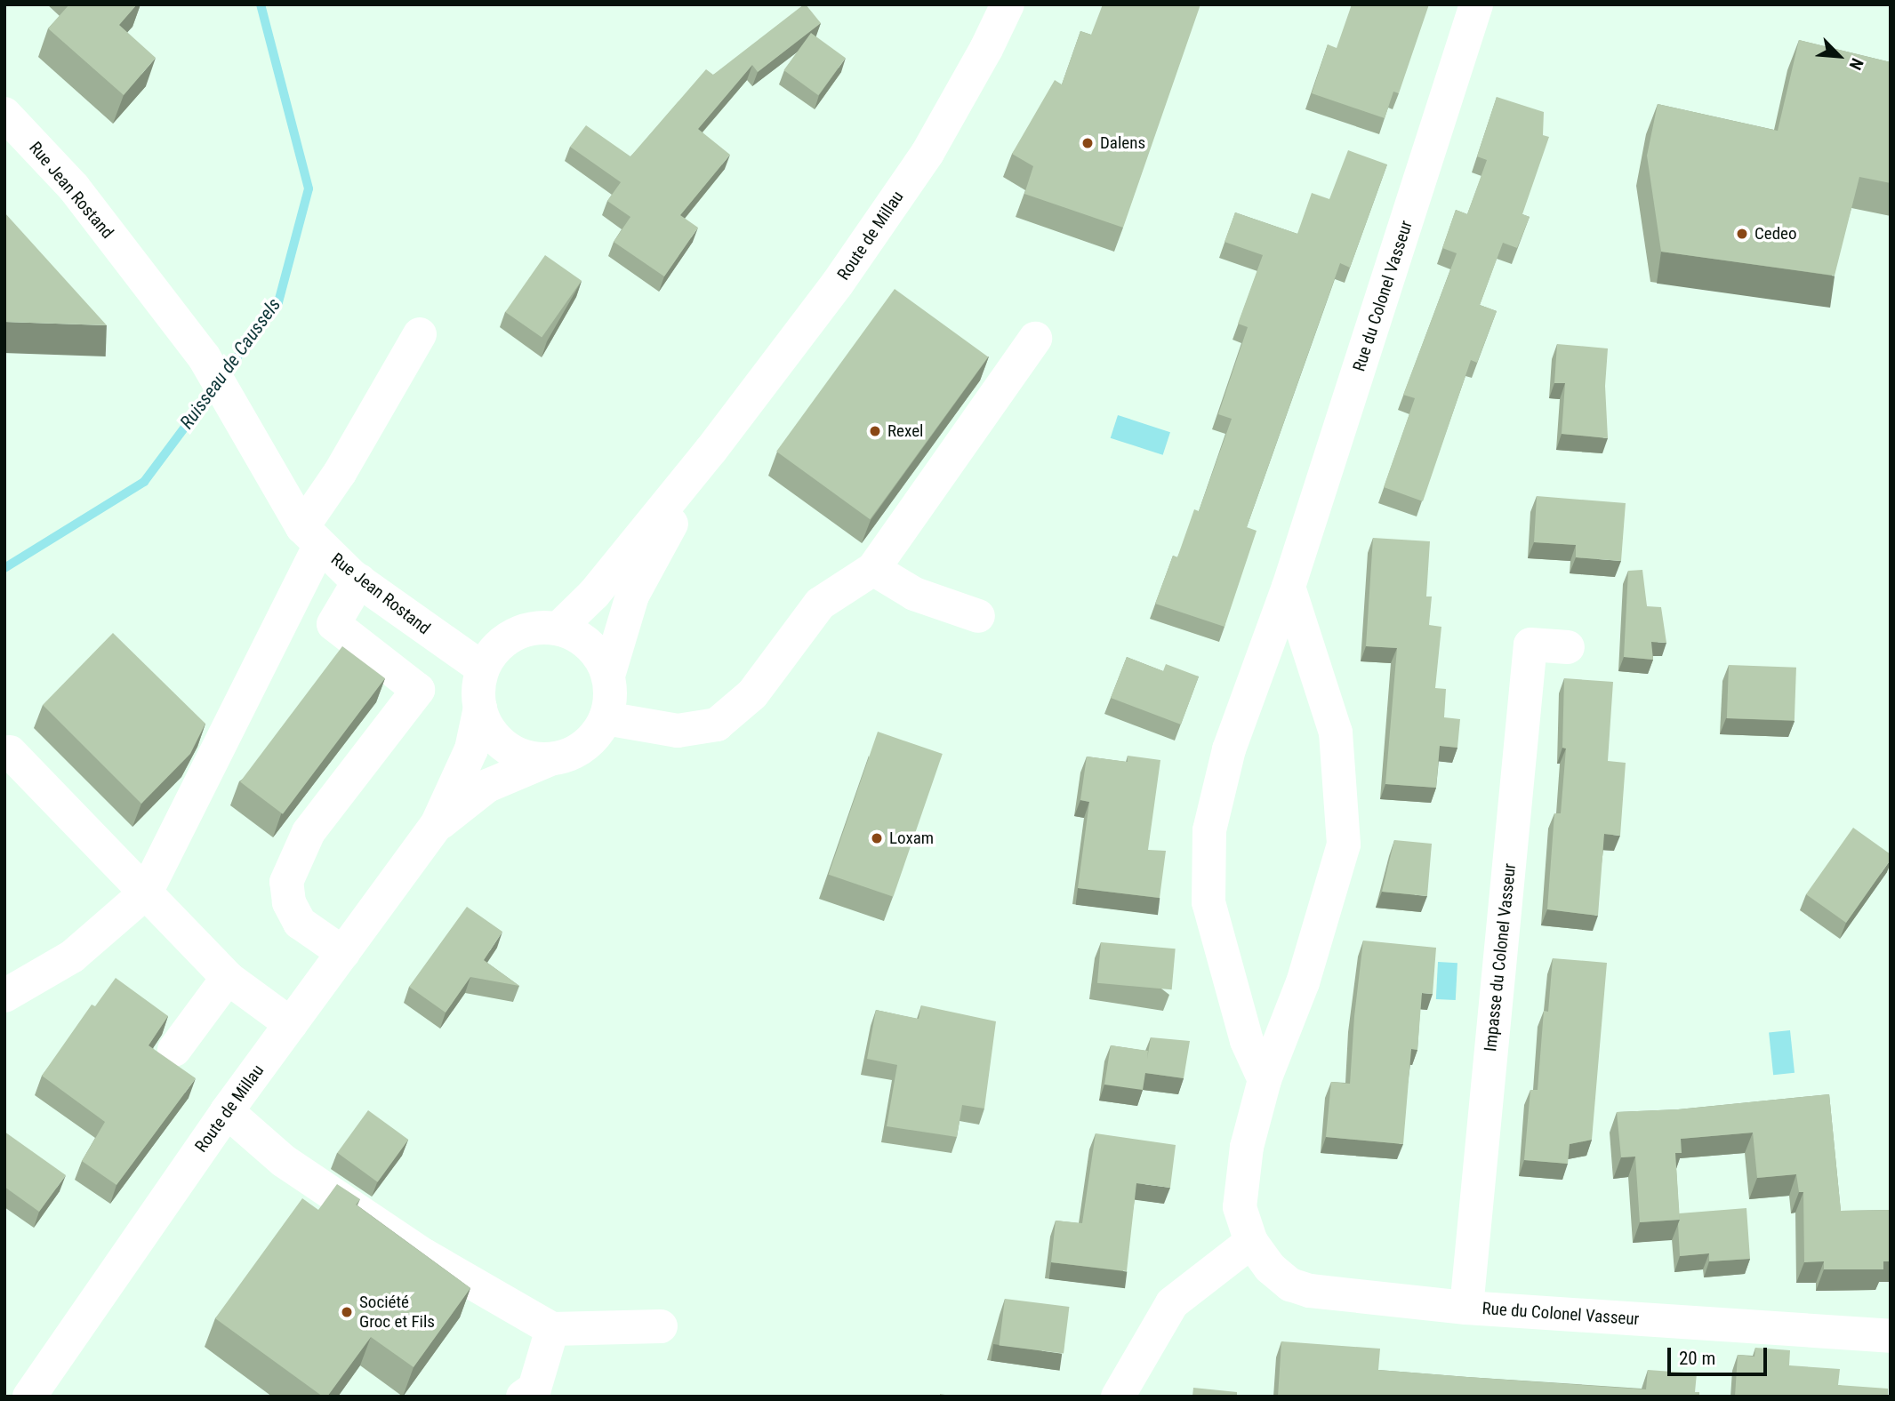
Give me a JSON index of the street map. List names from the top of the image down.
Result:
{
  "streets": {
    "street": [
      "Rue Jean Rostand",
      "Route de Millau",
      "Rue du Colonel Vasseur",
      "Impasse du Colonel Vasseur"
    ]
  },
  "crossings": [
    ["Rue Jean Rostand", "Route de Millau"],
    ["Rue du Colonel Vasseur", "Impasse du Colonel Vasseur"]
  ],
  "water": ["Ruisseau de Caussels"],
  "places": [
    "Dalens",
    "Cedeo",
    "Rexel",
    "Loxam",
    "Société Groc et Fils"
  ],
  "scale_bar": "20 m",
  "north": "bottom right"
}
